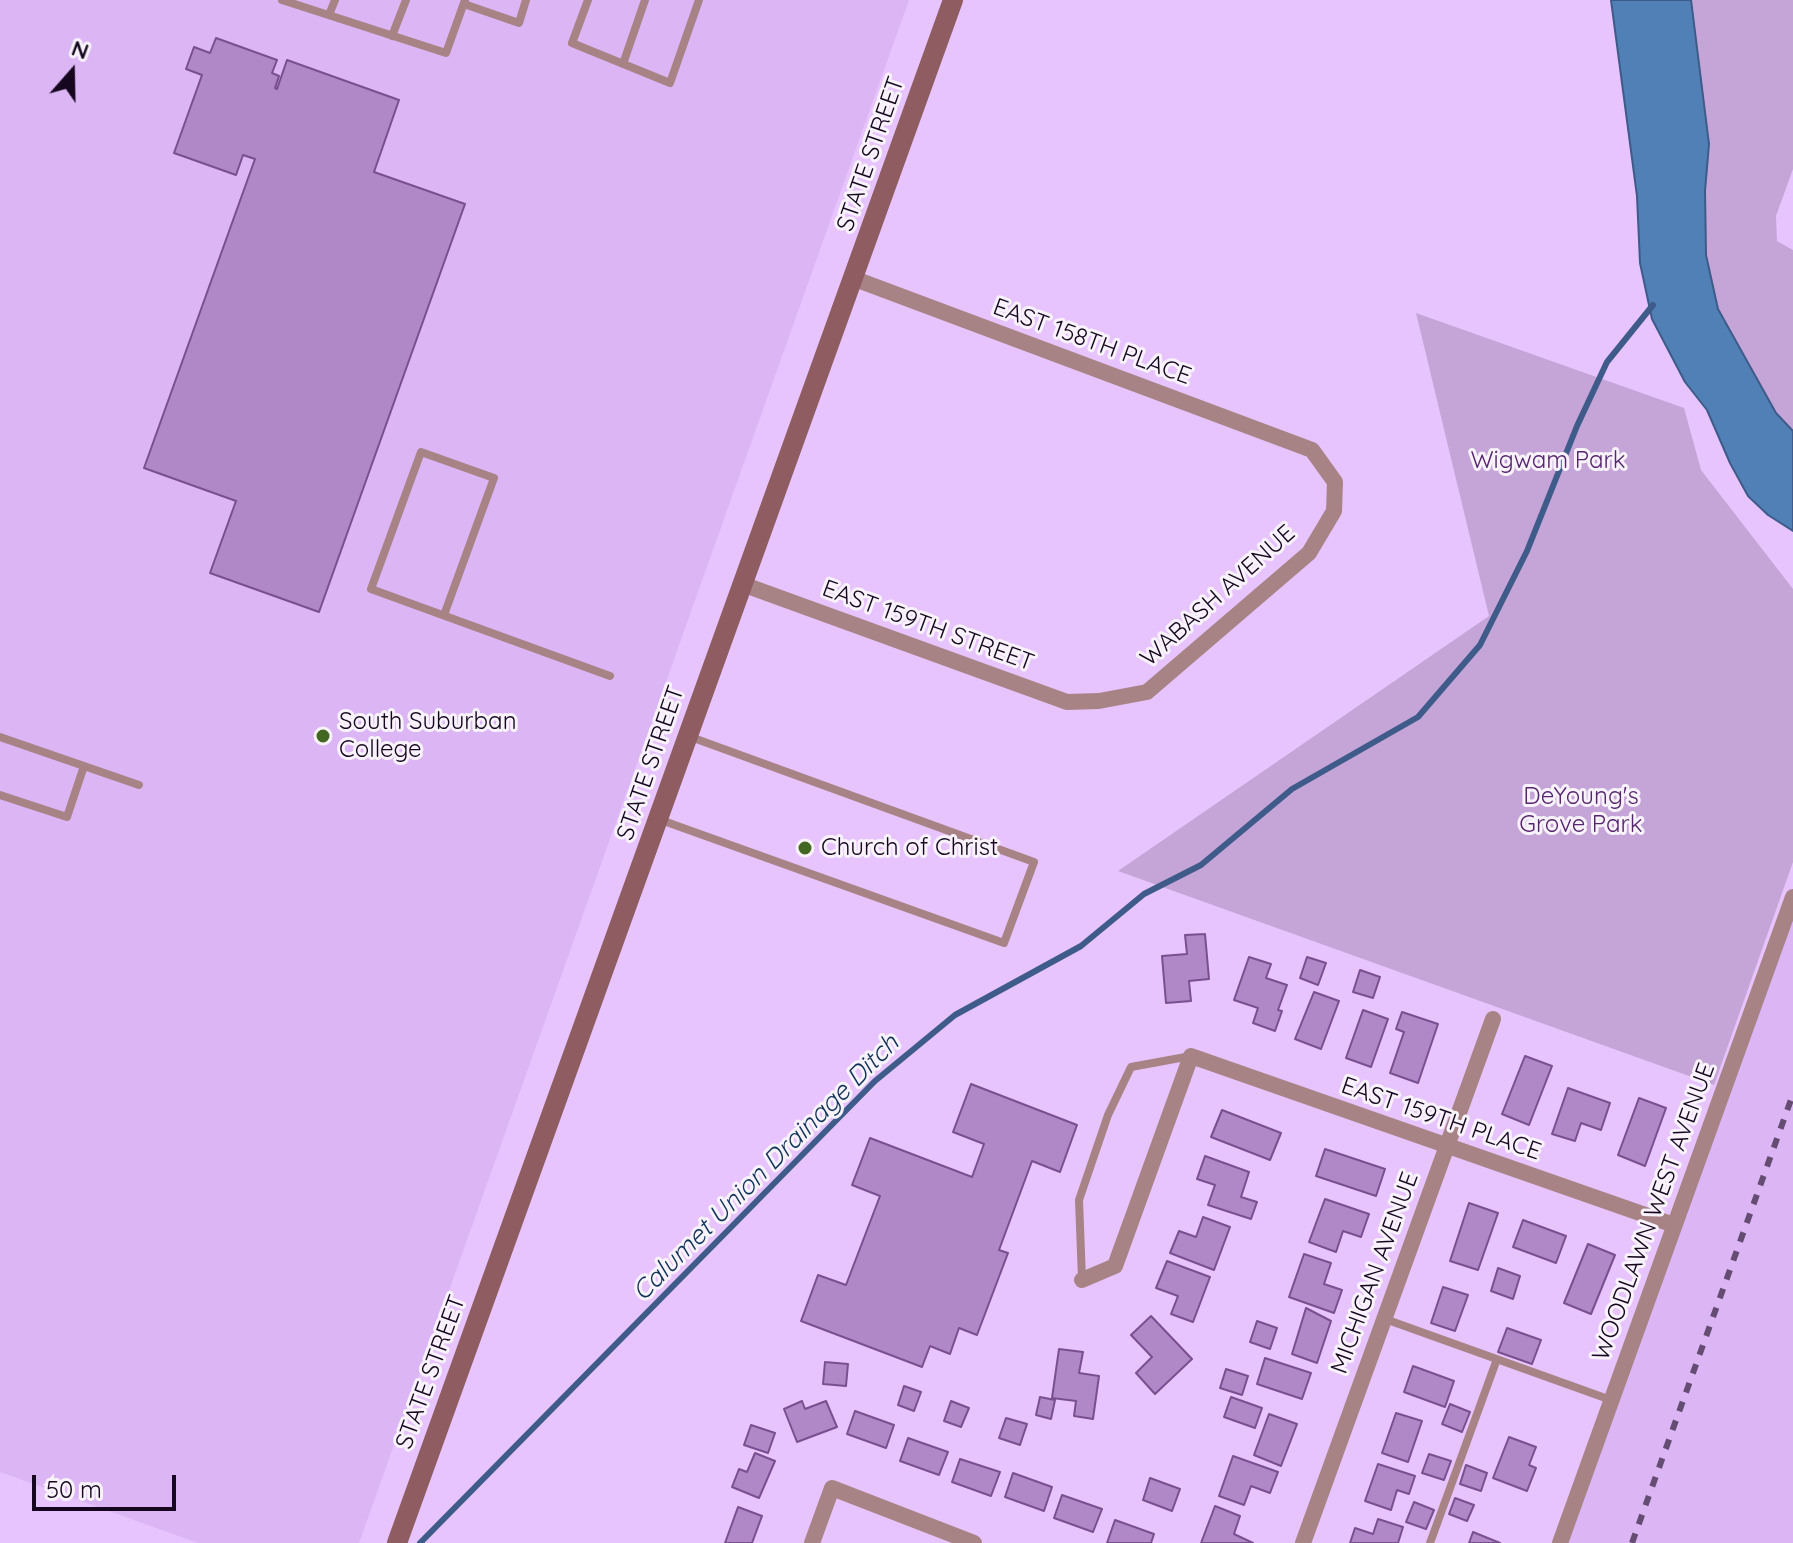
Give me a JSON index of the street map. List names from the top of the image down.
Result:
{
  "streets": {
    "main road": ["STATE STREET"],
    "street": [
      "EAST 158TH PLACE",
      "WABASH AVENUE",
      "EAST 159TH STREET",
      "EAST 159TH PLACE",
      "WOODLAWN WEST AVENUE",
      "MICHIGAN AVENUE"
    ]
  },
  "crossings": [
    ["STATE STREET", "EAST 158TH PLACE"],
    ["STATE STREET", "EAST 159TH STREET"],
    ["EAST 158TH PLACE", "WABASH AVENUE"],
    ["WABASH AVENUE", "EAST 159TH STREET"],
    ["EAST 159TH PLACE", "WOODLAWN WEST AVENUE"],
    ["EAST 159TH PLACE", "MICHIGAN AVENUE"]
  ],
  "water": ["Calumet Union Drainage Ditch"],
  "parks": ["Wigwam Park", "DeYoung's Grove Park"],
  "places": ["South Suburban College", "Church of Christ"],
  "scale_bar": "50 m",
  "north": "top"
}
